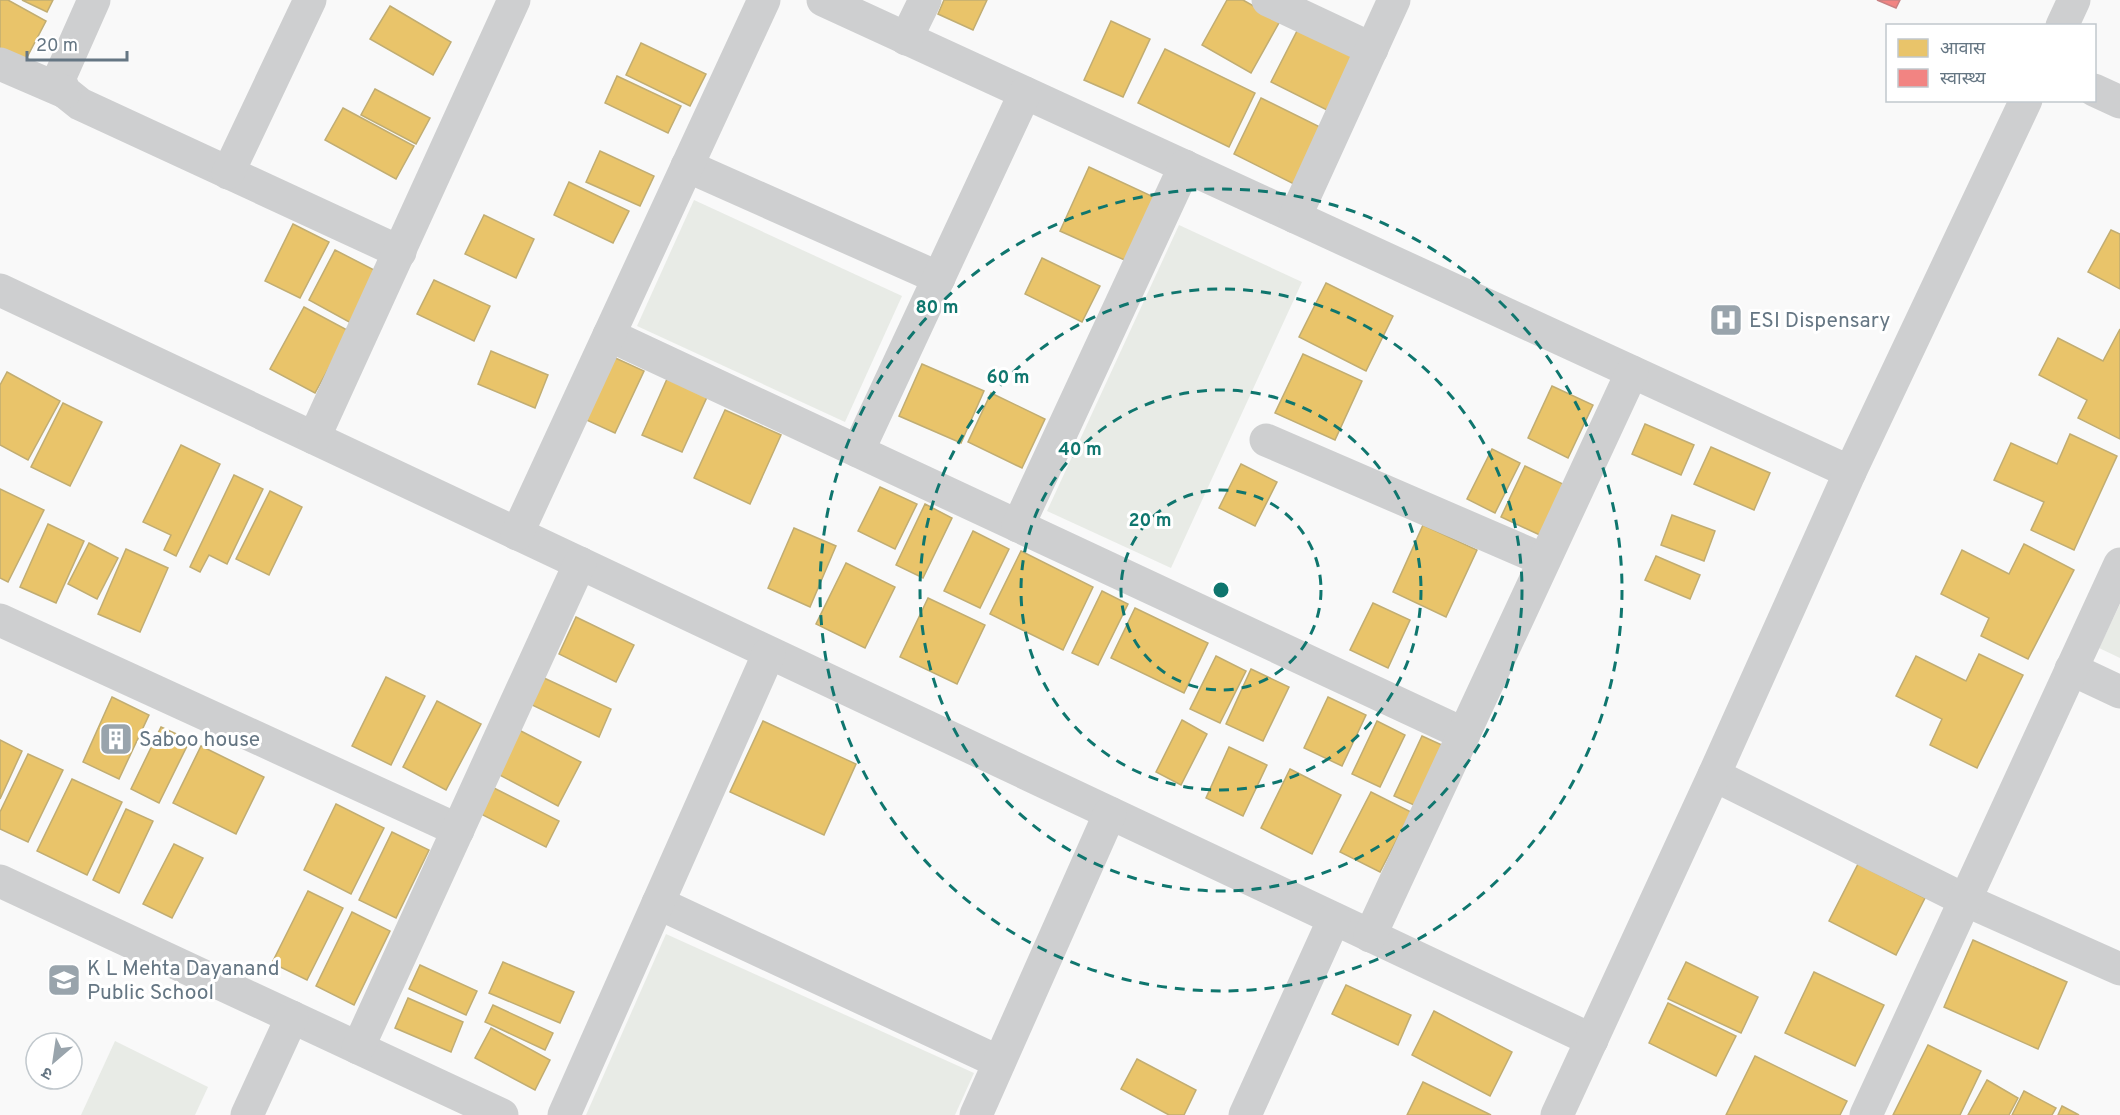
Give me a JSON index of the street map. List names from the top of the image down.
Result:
{
  "places": {
    "hospital": ["ESI Dispensary"],
    "building": ["Saboo house"],
    "school or university": ["K L Mehta Dayanand Public School"]
  },
  "legend": ["आवास", "स्वास्थ्य"],
  "scale_bar": "20 m",
  "north": "bottom left",
  "rings": [
    "80 m",
    "60 m",
    "40 m",
    "20 m"
  ]
}
